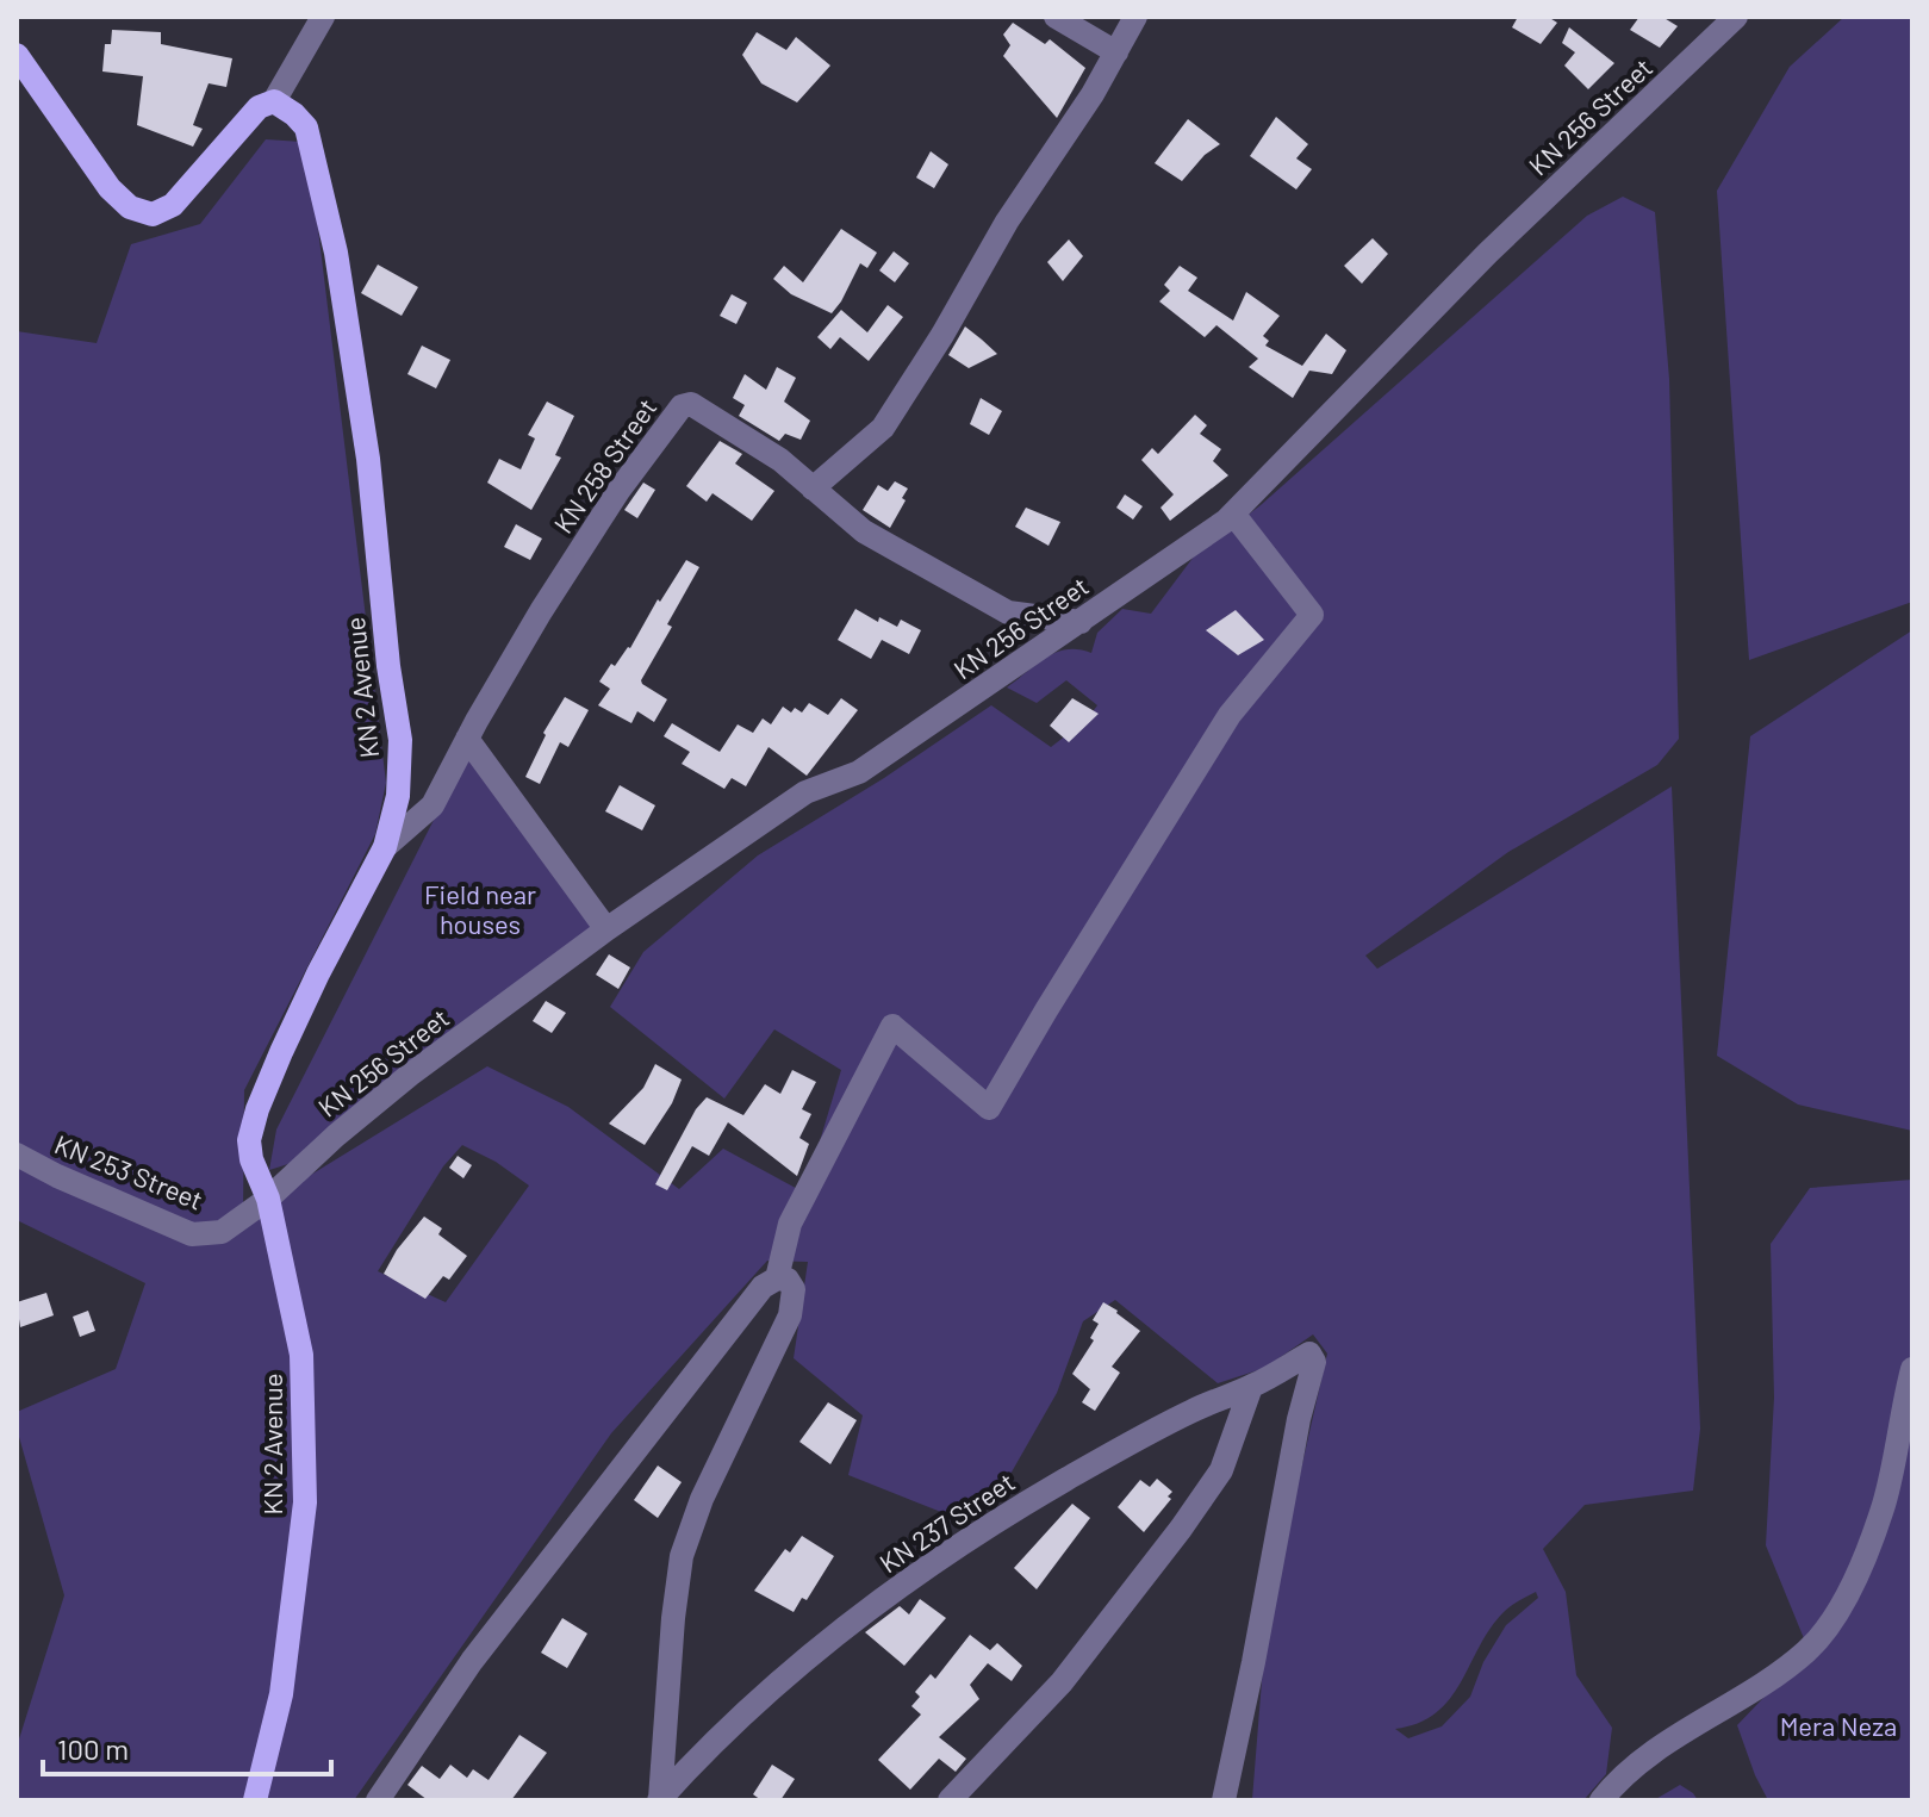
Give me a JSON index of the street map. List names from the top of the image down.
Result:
{
  "streets": {
    "main road": ["KN 2 Avenue"],
    "street": [
      "KN 256 Street",
      "KN 258 Street",
      "KN 253 Street",
      "KN 237 Street"
    ]
  },
  "crossings": [
    ["KN 256 Street", "KN 258 Street"],
    ["KN 256 Street", "KN 2 Avenue"],
    ["KN 256 Street", "KN 253 Street"],
    ["KN 258 Street", "KN 2 Avenue"],
    ["KN 2 Avenue", "KN 253 Street"]
  ],
  "parks": ["Field near houses", "Mera Neza"],
  "scale_bar": "100 m"
}
